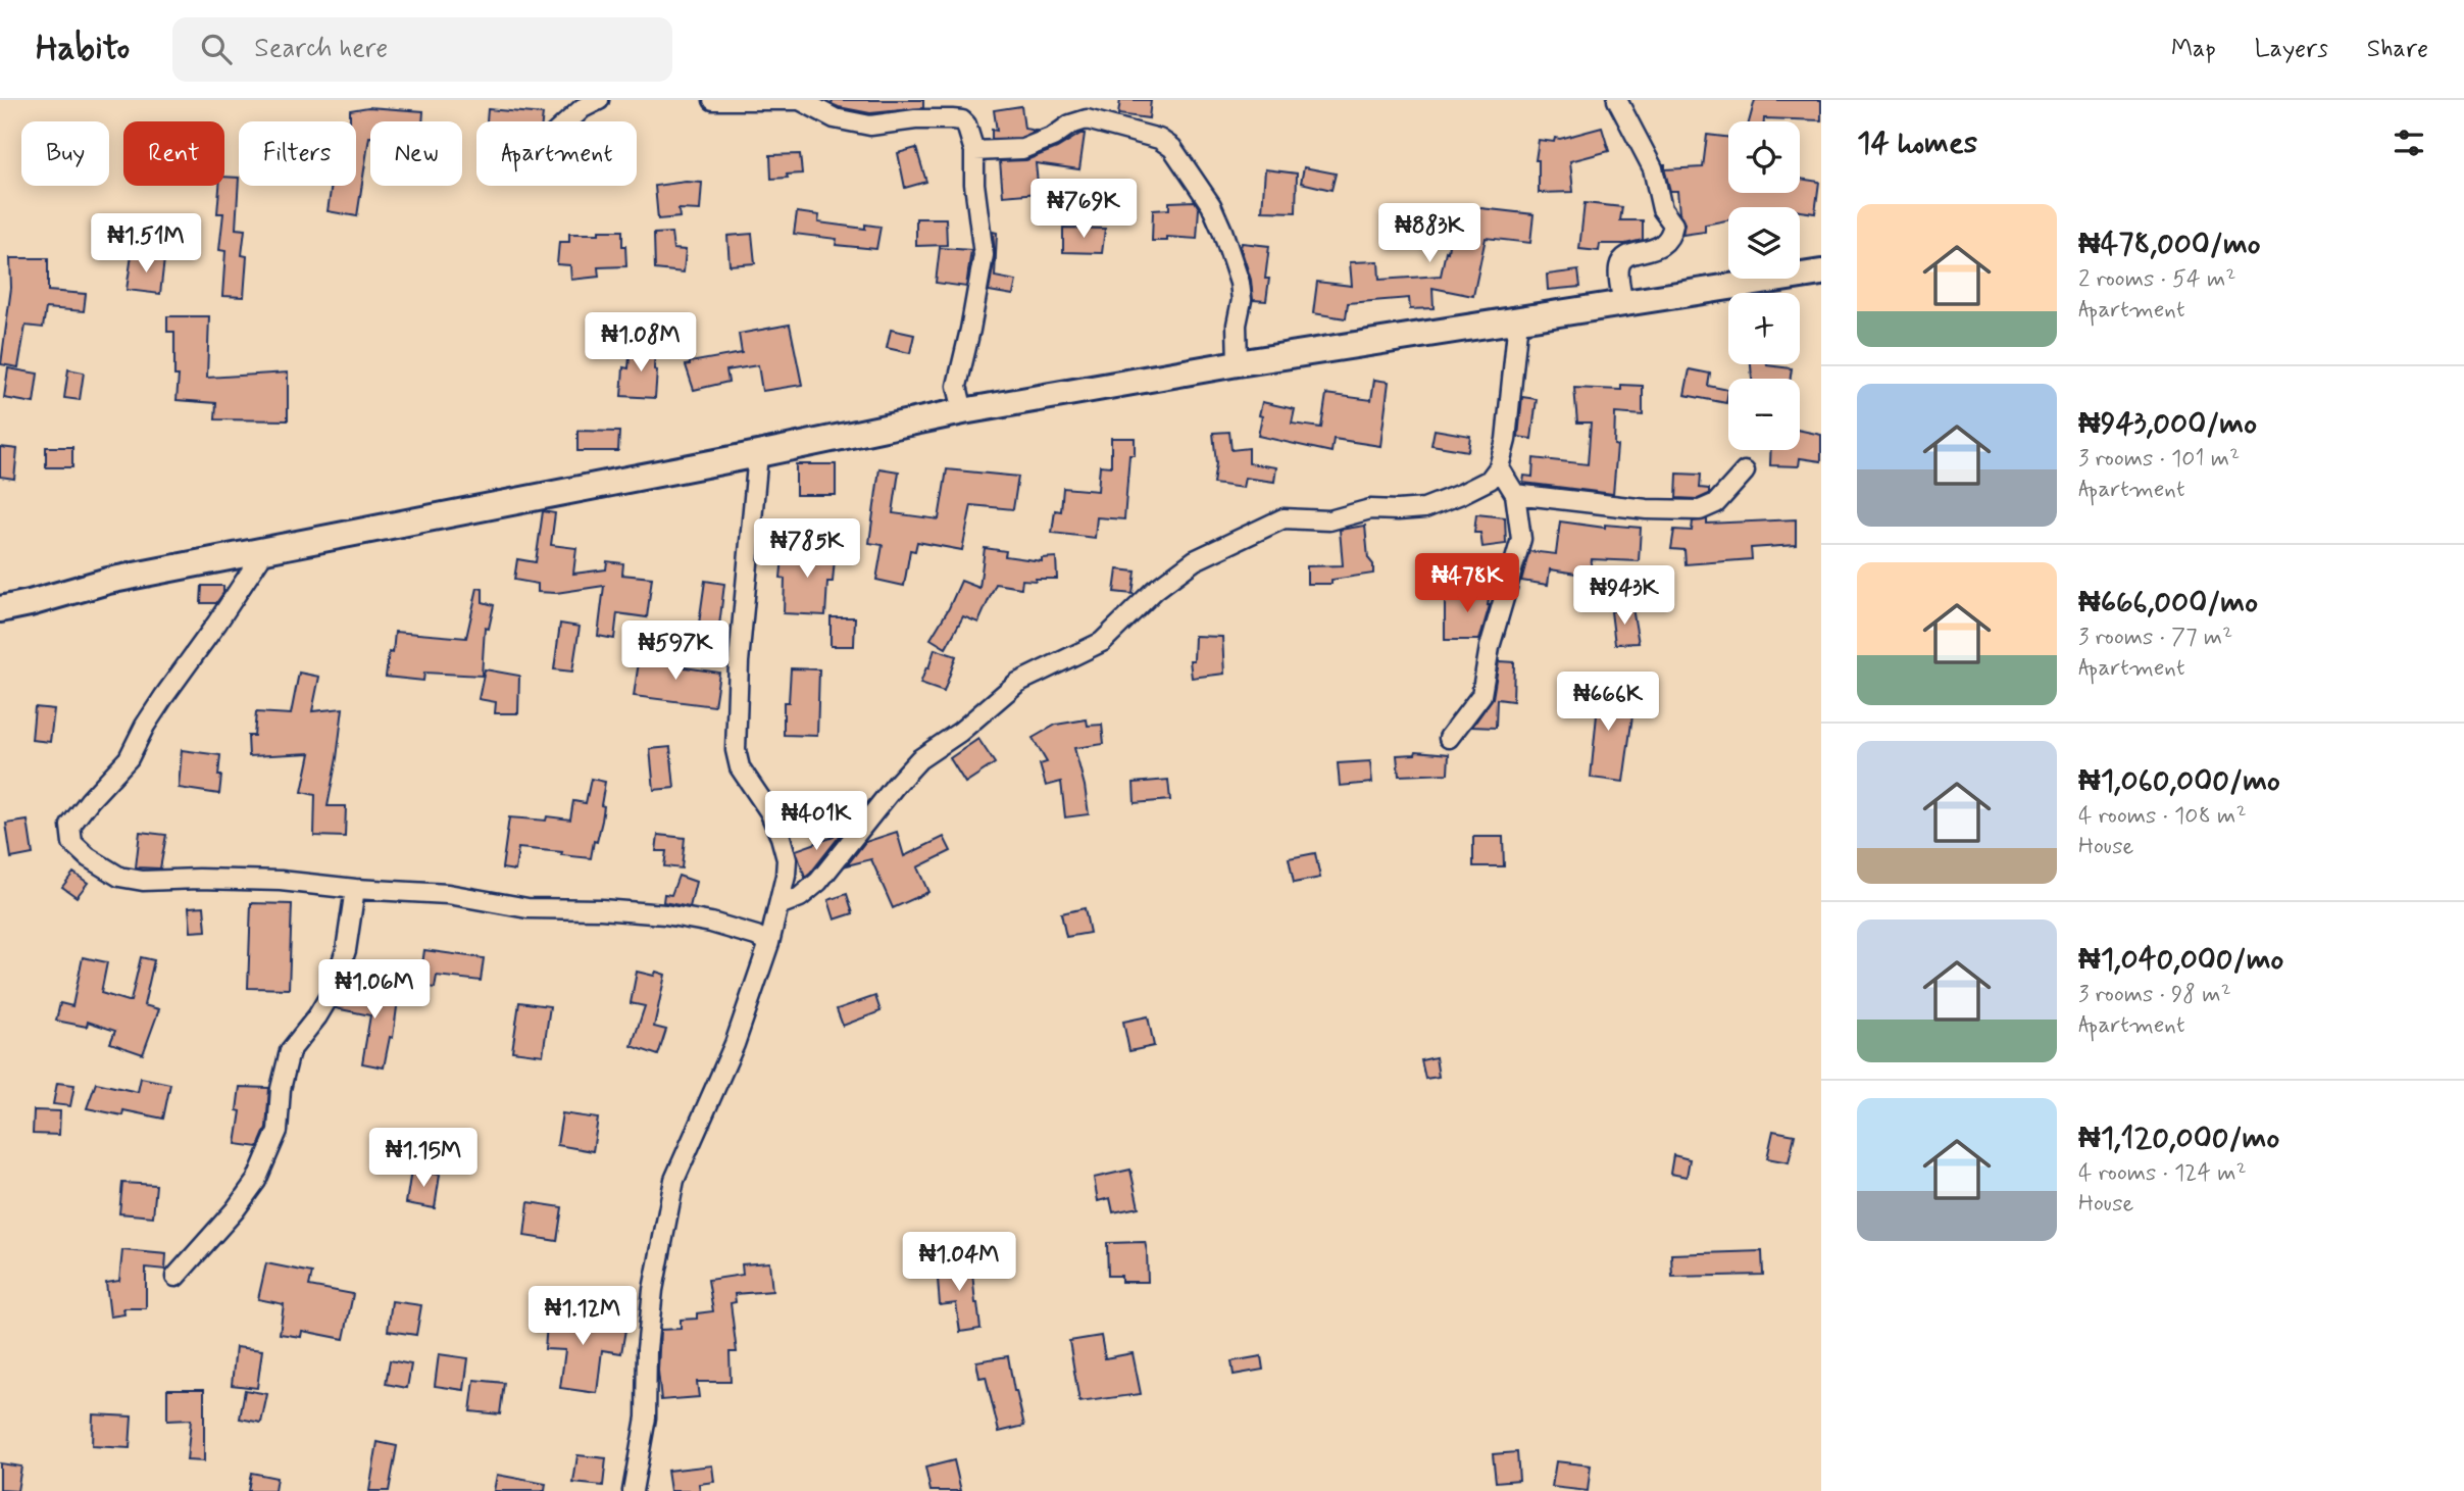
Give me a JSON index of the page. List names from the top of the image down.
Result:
{
  "page": {
    "header": "Habito",
    "search": "Search here",
    "nav": ["Map", "Layers", "Share"],
    "heading": "14 homes",
    "map_buttons": ["+", "−"],
    "chip": [
      "Buy",
      "Rent",
      "Filters",
      "New",
      "Apartment"
    ],
    "price": [
      "₦769K",
      "₦883K",
      "₦1.51M",
      "₦1.08M",
      "₦785K",
      "₦478K",
      "₦943K",
      "₦597K",
      "₦666K",
      "₦401K",
      "₦1.06M",
      "₦1.15M",
      "₦1.04M",
      "₦1.12M"
    ],
    "list": [
      {
        "name": "₦478,000/mo",
        "note": "2 rooms · 54 m² · Apartment"
      },
      {
        "name": "₦943,000/mo",
        "note": "3 rooms · 101 m² · Apartment"
      },
      {
        "name": "₦666,000/mo",
        "note": "3 rooms · 77 m² · Apartment"
      },
      {
        "name": "₦1,060,000/mo",
        "note": "4 rooms · 108 m² · House"
      },
      {
        "name": "₦1,040,000/mo",
        "note": "3 rooms · 98 m² · Apartment"
      },
      {
        "name": "₦1,120,000/mo",
        "note": "4 rooms · 124 m² · House"
      }
    ]
  }
}
